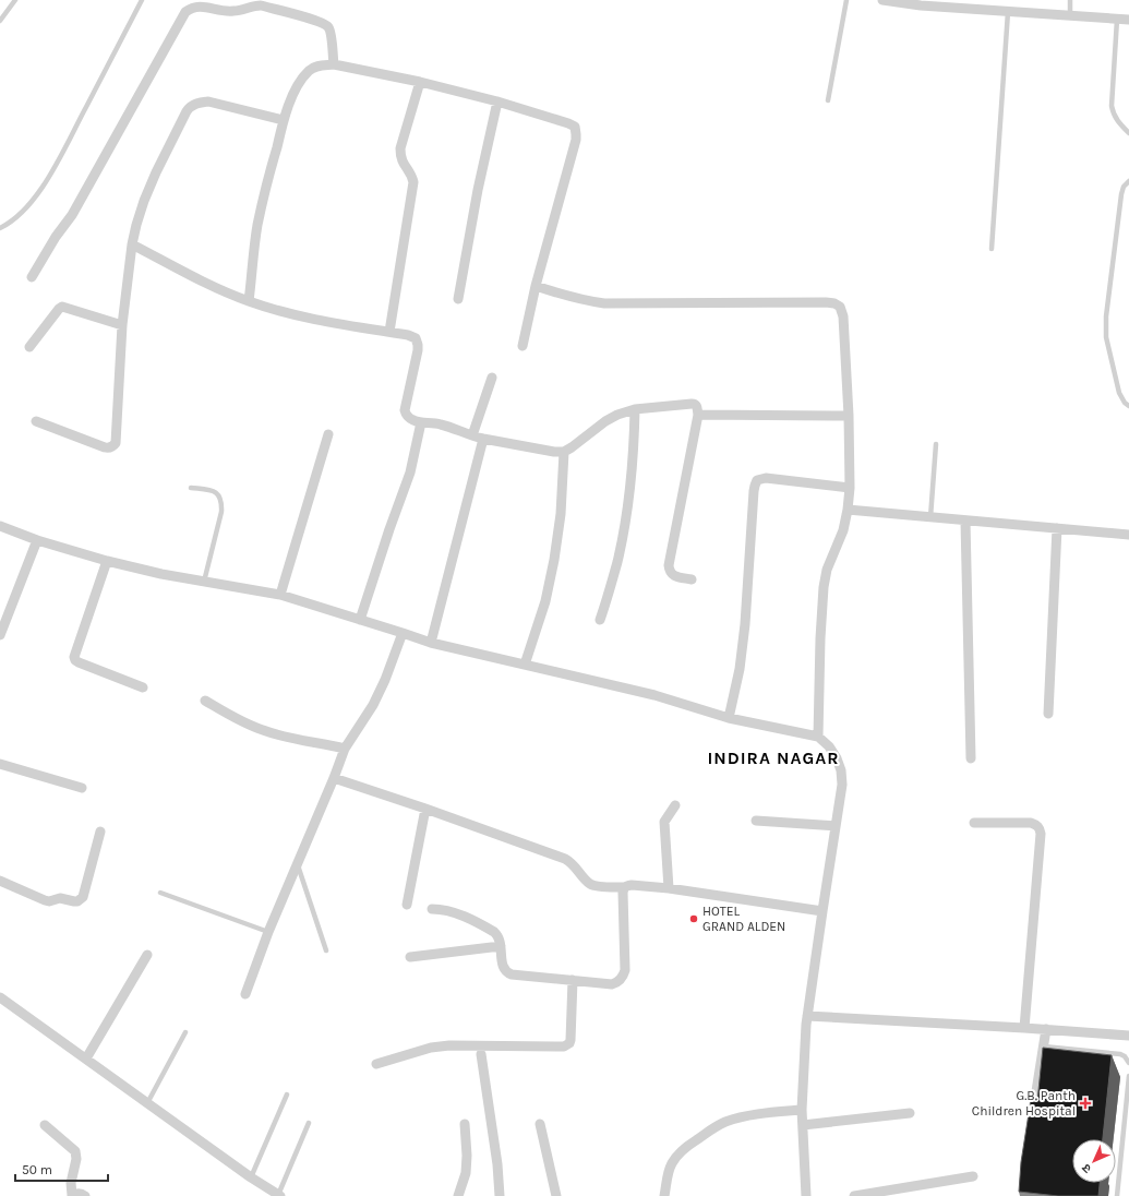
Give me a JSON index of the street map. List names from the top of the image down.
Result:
{
  "districts": ["INDIRA NAGAR"],
  "places": {
    "other": ["HOTEL GRAND ALDEN"],
    "health": ["G.B. Panth Children Hospital"]
  },
  "scale_bar": "50 m",
  "north": "bottom left"
}
